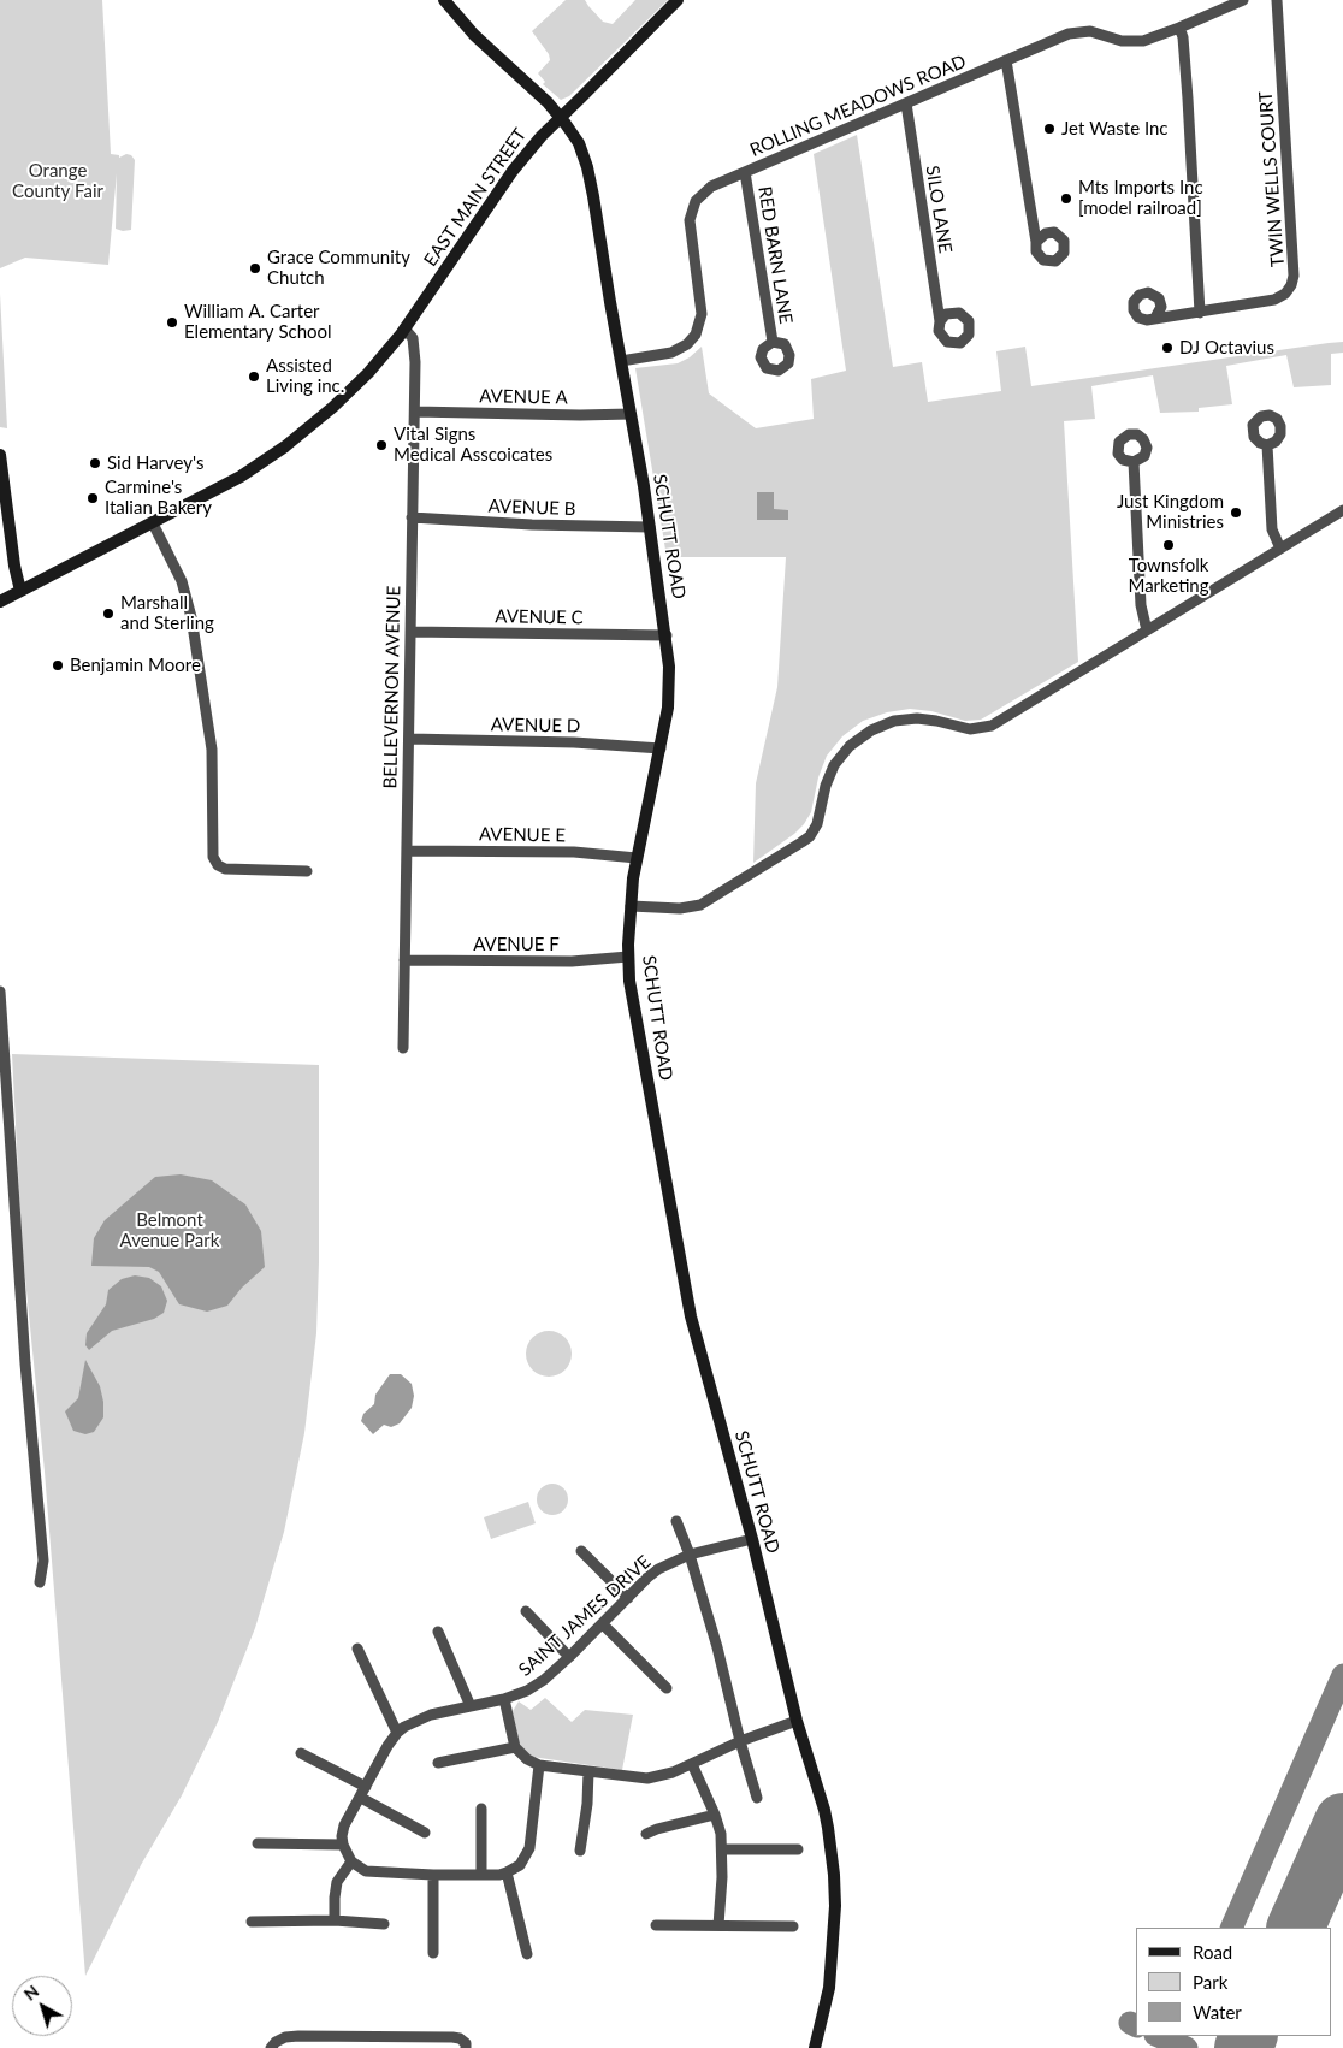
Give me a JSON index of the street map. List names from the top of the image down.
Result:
{
  "streets": {
    "street": [
      "ROLLING MEADOWS ROAD",
      "TWIN WELLS COURT",
      "EAST MAIN STREET",
      "SILO LANE",
      "RED BARN LANE",
      "AVENUE A",
      "AVENUE B",
      "SCHUTT ROAD",
      "AVENUE C",
      "BELLEVERNON AVENUE",
      "AVENUE D",
      "AVENUE E",
      "AVENUE F",
      "SAINT JAMES DRIVE"
    ]
  },
  "crossings": [
    ["ROLLING MEADOWS ROAD", "SILO LANE"],
    ["ROLLING MEADOWS ROAD", "RED BARN LANE"],
    ["ROLLING MEADOWS ROAD", "SCHUTT ROAD"],
    ["EAST MAIN STREET", "SCHUTT ROAD"],
    ["EAST MAIN STREET", "BELLEVERNON AVENUE"],
    ["AVENUE A", "SCHUTT ROAD"],
    ["AVENUE A", "BELLEVERNON AVENUE"],
    ["AVENUE B", "SCHUTT ROAD"],
    ["AVENUE B", "BELLEVERNON AVENUE"],
    ["SCHUTT ROAD", "AVENUE C"],
    ["SCHUTT ROAD", "AVENUE D"],
    ["SCHUTT ROAD", "AVENUE E"],
    ["SCHUTT ROAD", "AVENUE F"],
    ["SCHUTT ROAD", "SAINT JAMES DRIVE"],
    ["AVENUE C", "BELLEVERNON AVENUE"],
    ["BELLEVERNON AVENUE", "AVENUE D"],
    ["BELLEVERNON AVENUE", "AVENUE E"],
    ["BELLEVERNON AVENUE", "AVENUE F"]
  ],
  "parks": ["Orange County Fair", "Belmont Avenue Park"],
  "places": [
    "Jet Waste Inc",
    "Mts Imports Inc [model railroad]",
    "Grace Community Chutch",
    "William A. Carter Elementary School",
    "DJ Octavius",
    "Assisted Living inc.",
    "Vital Signs Medical Asscoicates",
    "Sid Harvey's",
    "Carmine's Italian Bakery",
    "Just Kingdom Ministries",
    "Townsfolk Marketing",
    "Marshall and Sterling",
    "Benjamin Moore"
  ],
  "legend": ["Road", "Park", "Water"],
  "north": "top left"
}
